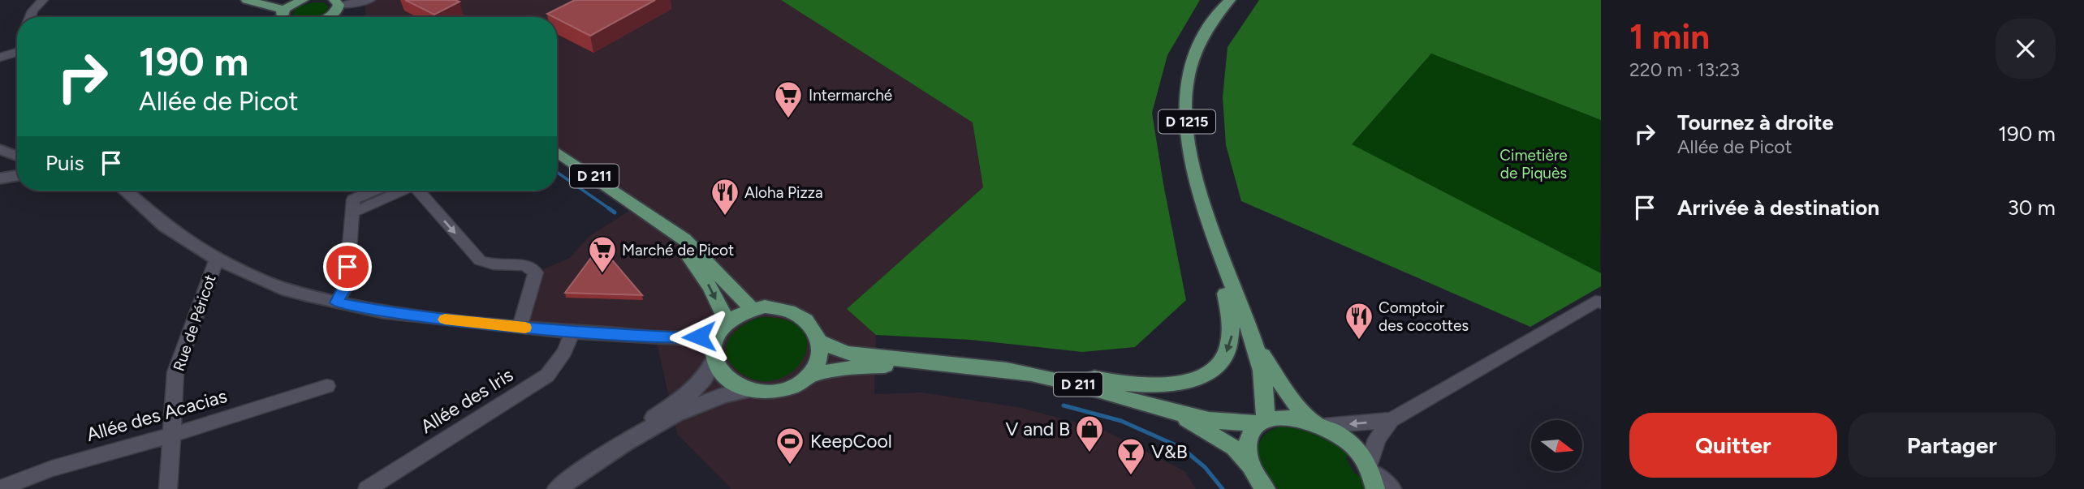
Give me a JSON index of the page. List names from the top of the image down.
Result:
{
  "streets": {
    "main road": ["D 1215", "D 211"],
    "street": ["Rue de Péricot", "Allée des Iris", "Allée des Acacias"]
  },
  "crossings": [
    ["D 1215", "D 211"],
    ["Rue de Péricot", "Allée des Acacias"]
  ],
  "parks": ["Cimetière de Piquès"],
  "places": {
    "supermarket": ["Intermarché", "Marché de Picot"],
    "restaurant": ["Aloha Pizza", "Comptoir des cocottes"],
    "shop": ["V and B"],
    "sports": ["KeepCool"],
    "bar": ["V&B"]
  },
  "north": "right",
  "page": {
    "heading": ["1 min", "220 m · 13:23"],
    "turn": ["190 m", "Allée de Picot"],
    "list": [
      {
        "name": "Tournez à droite",
        "note": "Allée de Picot",
        "value": "190 m"
      },
      {
        "name": "Arrivée à destination",
        "value": "30 m"
      }
    ],
    "then": "Puis",
    "buttons": ["Quitter", "Partager"]
  }
}
